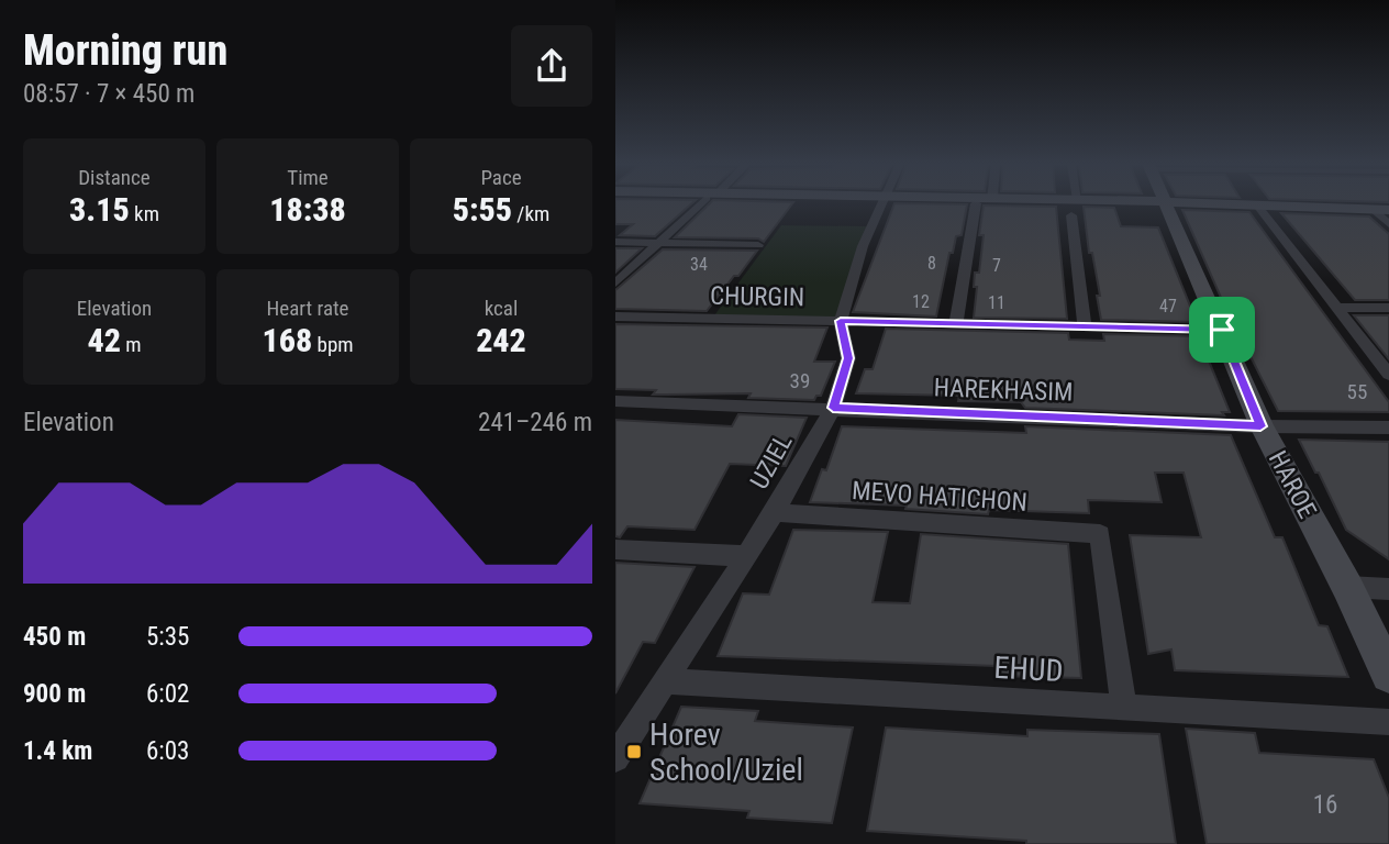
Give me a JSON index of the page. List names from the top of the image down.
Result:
{
  "streets": {
    "street": [
      "CHURGIN",
      "HAREKHASIM",
      "UZIEL",
      "HAROE",
      "MEVO HATICHON",
      "EHUD"
    ]
  },
  "crossings": [
    ["CHURGIN", "UZIEL"],
    ["CHURGIN", "HAROE"],
    ["HAREKHASIM", "UZIEL"],
    ["HAREKHASIM", "HAROE"],
    ["UZIEL", "MEVO HATICHON"],
    ["UZIEL", "EHUD"],
    ["MEVO HATICHON", "EHUD"]
  ],
  "places": {
    "transit": ["Horev School/Uziel"]
  },
  "house_numbers": [
    "8",
    "34",
    "7",
    "12",
    "11",
    "47",
    "39",
    "55",
    "16"
  ],
  "page": {
    "heading": ["Morning run", "08:57 · 7 × 450 m"],
    "stats": [
      ["Distance", "3.15 km"],
      ["Time", "18:38"],
      ["Pace", "5:55 /km"],
      ["Elevation", "42 m"],
      ["Heart rate", "168 bpm"],
      ["kcal", "242"]
    ],
    "chart": ["Elevation", "241–246 m"],
    "list": [
      {
        "name": "450 m",
        "note": "5:35"
      },
      {
        "name": "900 m",
        "note": "6:02"
      },
      {
        "name": "1.4 km",
        "note": "6:03"
      }
    ]
  }
}
